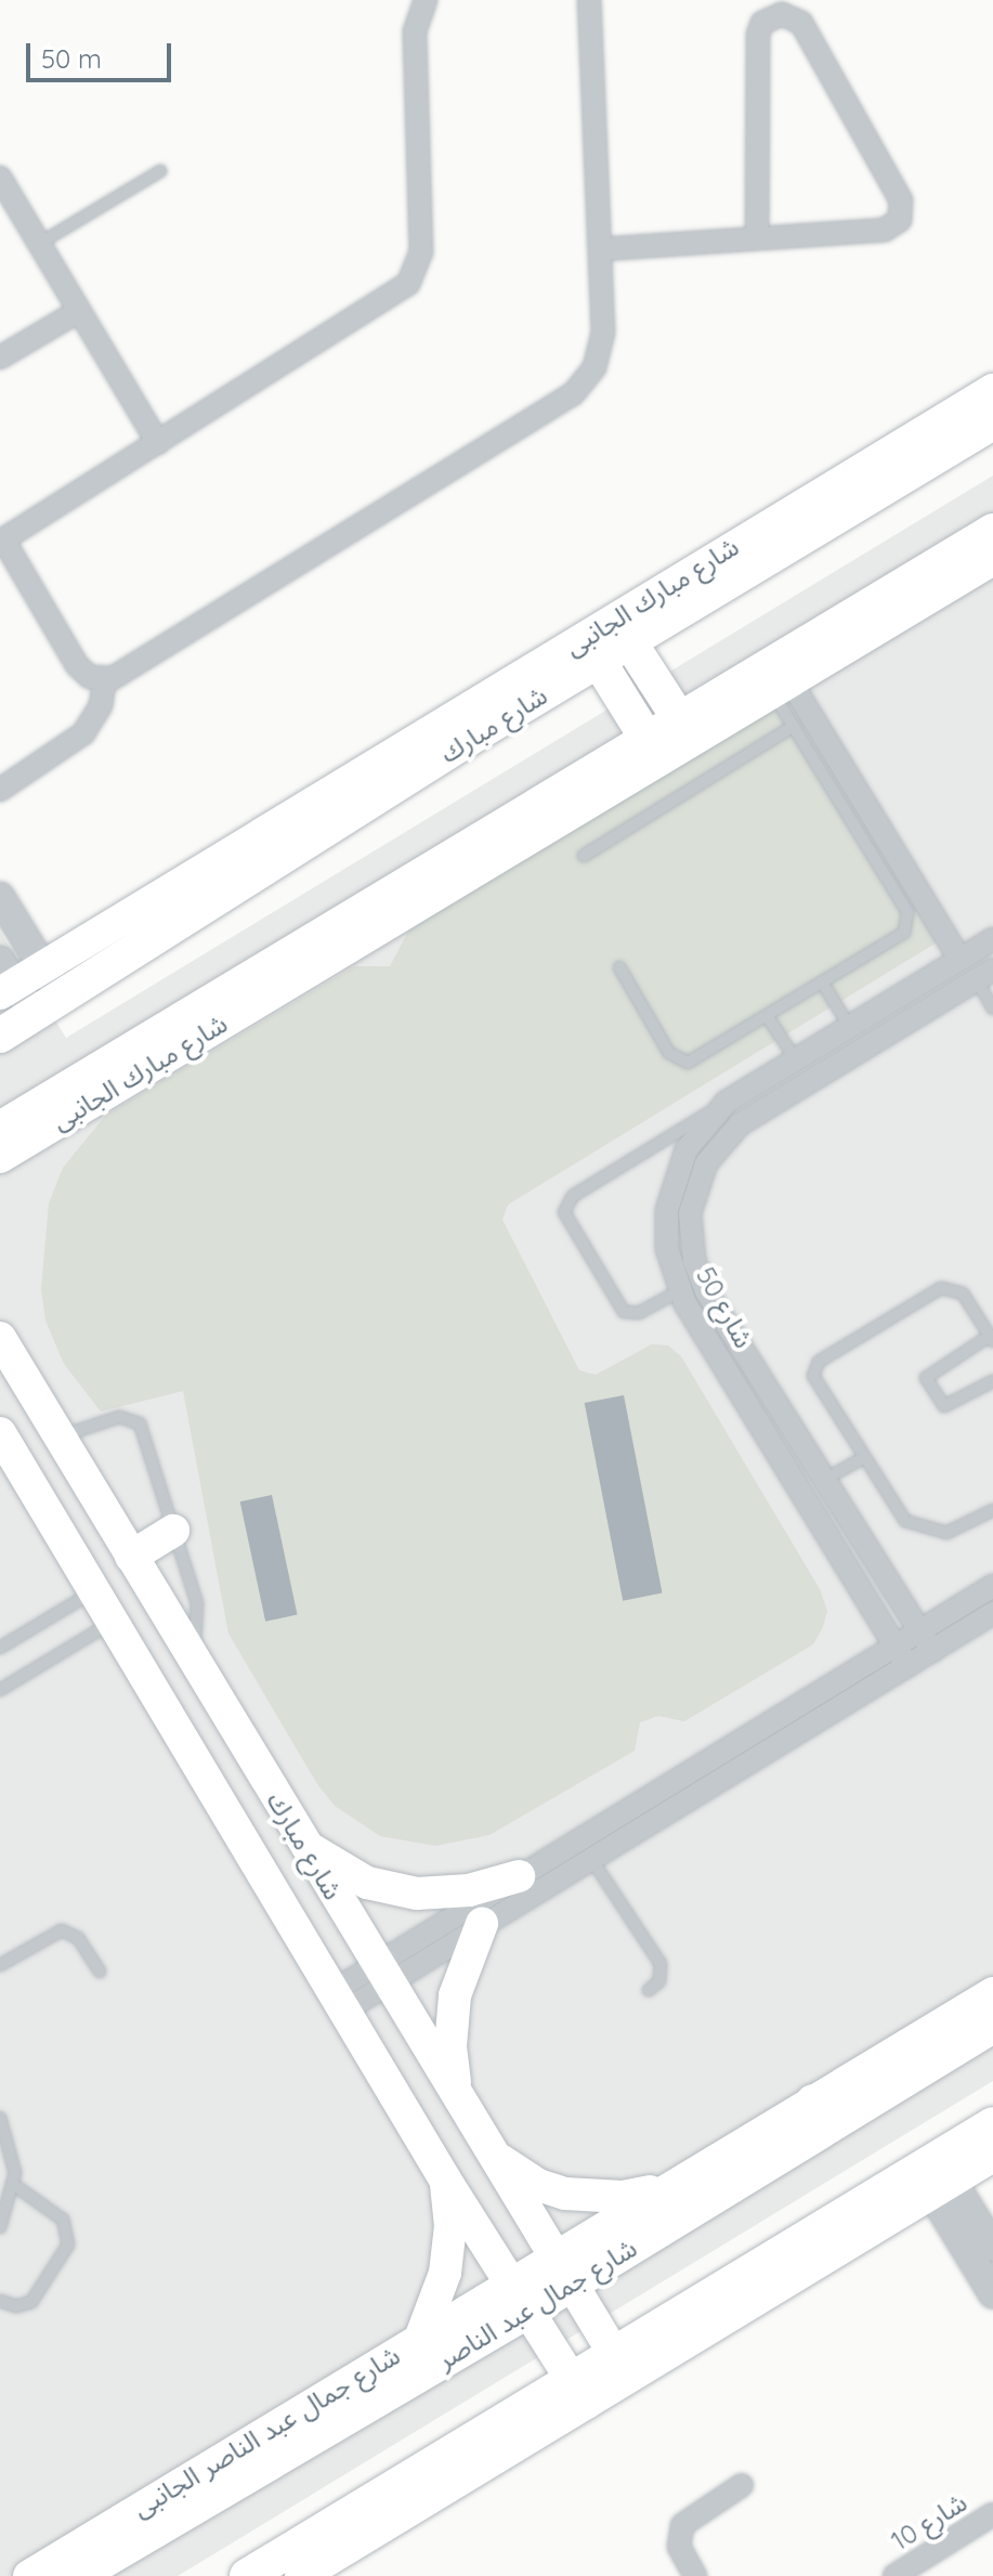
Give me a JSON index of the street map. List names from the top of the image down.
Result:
{
  "streets": {
    "main road": [
      "شارع مبارك الجانبى",
      "شارع مبارك",
      "شارع جمال عبد الناصر",
      "شارع جمال عبد الناصر الجانبى"
    ],
    "street": ["شارع 50", "شارع 10"]
  },
  "crossings": [
    ["شارع مبارك الجانبى", "شارع مبارك"],
    ["شارع مبارك", "شارع جمال عبد الناصر"],
    ["شارع مبارك", "شارع جمال عبد الناصر الجانبى"],
    ["شارع جمال عبد الناصر", "شارع جمال عبد الناصر الجانبى"]
  ],
  "scale_bar": "50 m"
}
